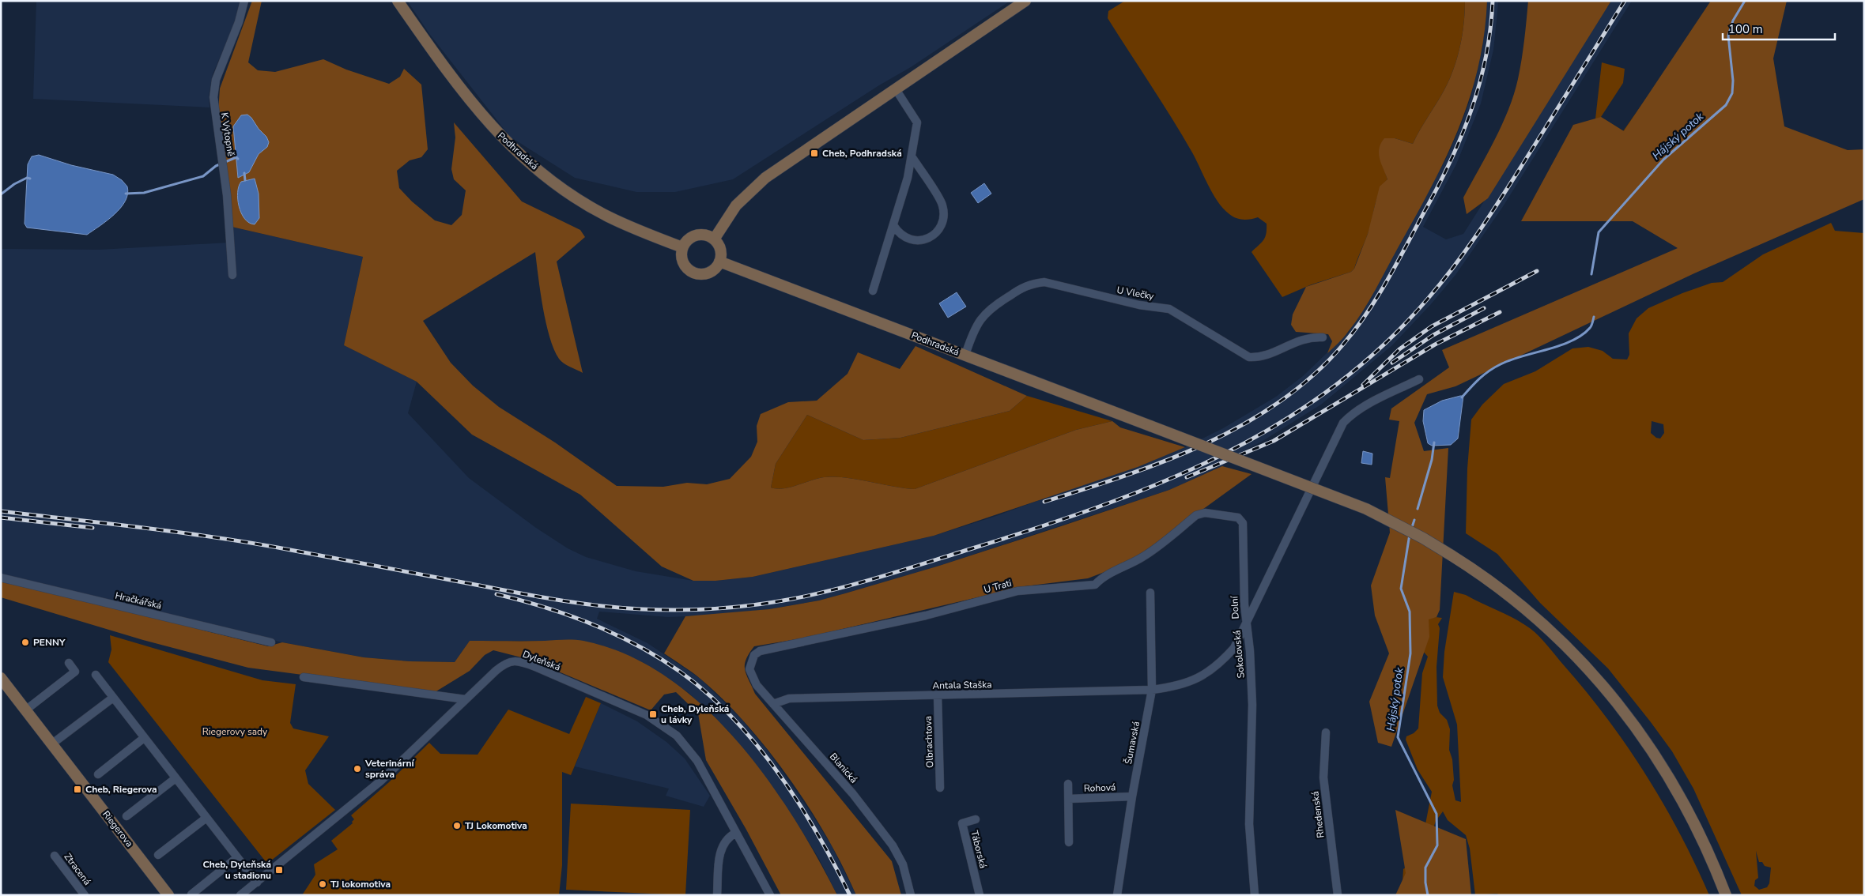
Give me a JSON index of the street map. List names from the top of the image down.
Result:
{
  "streets": {
    "main road": ["Podhradská", "Riegerova"],
    "street": [
      "K Výtopně",
      "U Vlečky",
      "U Trati",
      "Hračkářská",
      "Dolní",
      "Sokolovská",
      "Dyleňská",
      "Antala Staška",
      "Olbrachtova",
      "Šumavská",
      "Blanická",
      "Rohová",
      "Rhedenská",
      "Táborská",
      "Ztracená"
    ]
  },
  "crossings": [
    ["Podhradská", "U Vlečky"],
    ["U Trati", "Dolní"],
    ["U Trati", "Blanická"],
    ["Dolní", "Sokolovská"],
    ["Dolní", "Antala Staška"],
    ["Dolní", "Šumavská"],
    ["Antala Staška", "Olbrachtova"],
    ["Antala Staška", "Šumavská"],
    ["Antala Staška", "Blanická"],
    ["Šumavská", "Rohová"]
  ],
  "water": ["Hájský potok"],
  "parks": ["Riegerovy sady"],
  "places": {
    "transit": [
      "Cheb, Podhradská",
      "Cheb, Dyleňská u lávky",
      "Cheb, Riegerova",
      "Cheb, Dyleňská u stadionu"
    ],
    "other": [
      "PENNY",
      "Veterinární správa",
      "TJ Lokomotiva",
      "TJ lokomotiva"
    ]
  },
  "scale_bar": "100 m"
}
